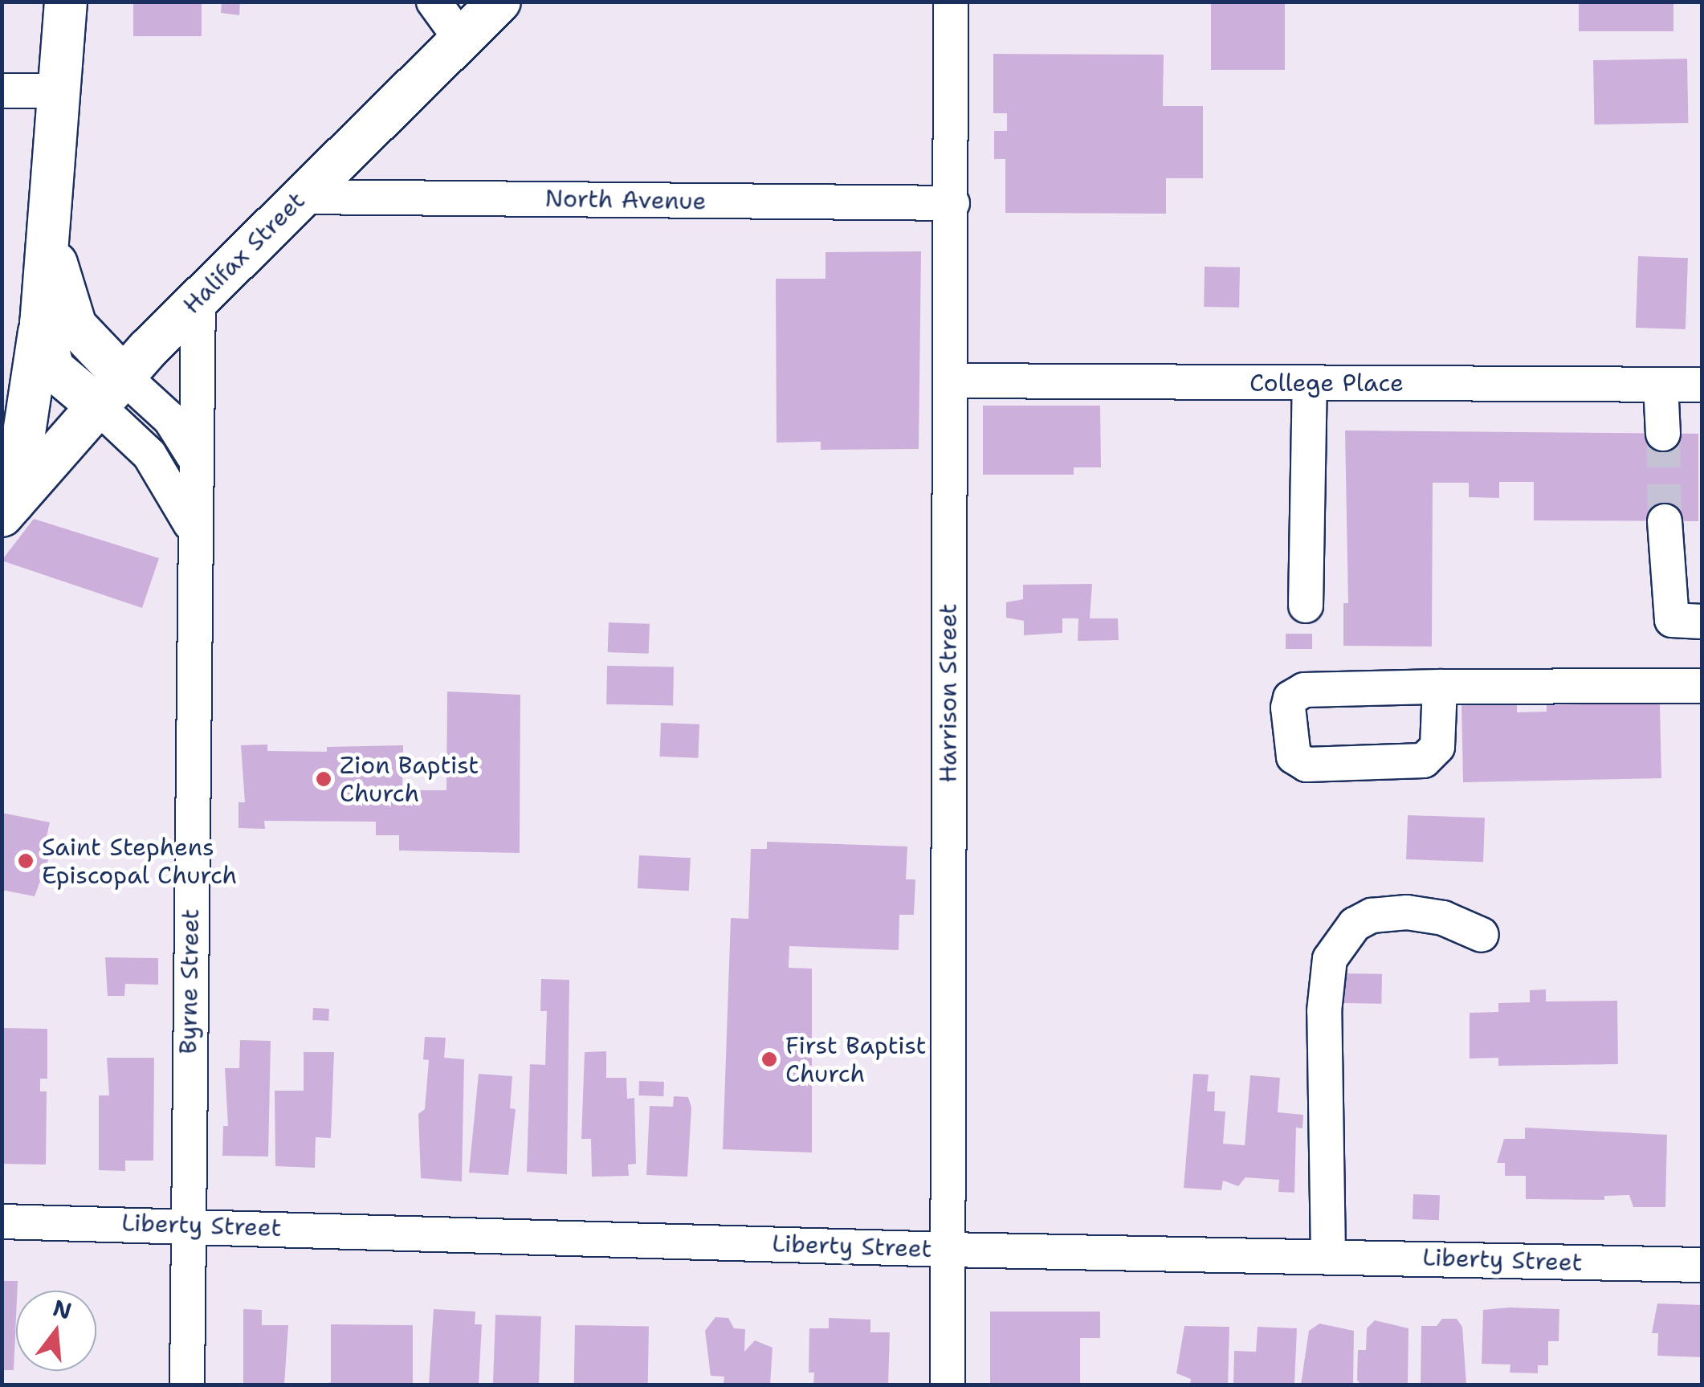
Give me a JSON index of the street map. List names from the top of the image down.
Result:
{
  "streets": {
    "main road": ["Halifax Street"],
    "street": [
      "North Avenue",
      "College Place",
      "Harrison Street",
      "Byrne Street",
      "Liberty Street"
    ]
  },
  "crossings": [
    ["North Avenue", "Halifax Street"],
    ["North Avenue", "Harrison Street"],
    ["Halifax Street", "Byrne Street"],
    ["College Place", "Harrison Street"],
    ["Harrison Street", "Liberty Street"],
    ["Byrne Street", "Liberty Street"]
  ],
  "places": ["Zion Baptist Church", "Saint Stephens Episcopal Church", "First Baptist Church"],
  "north": "top"
}
